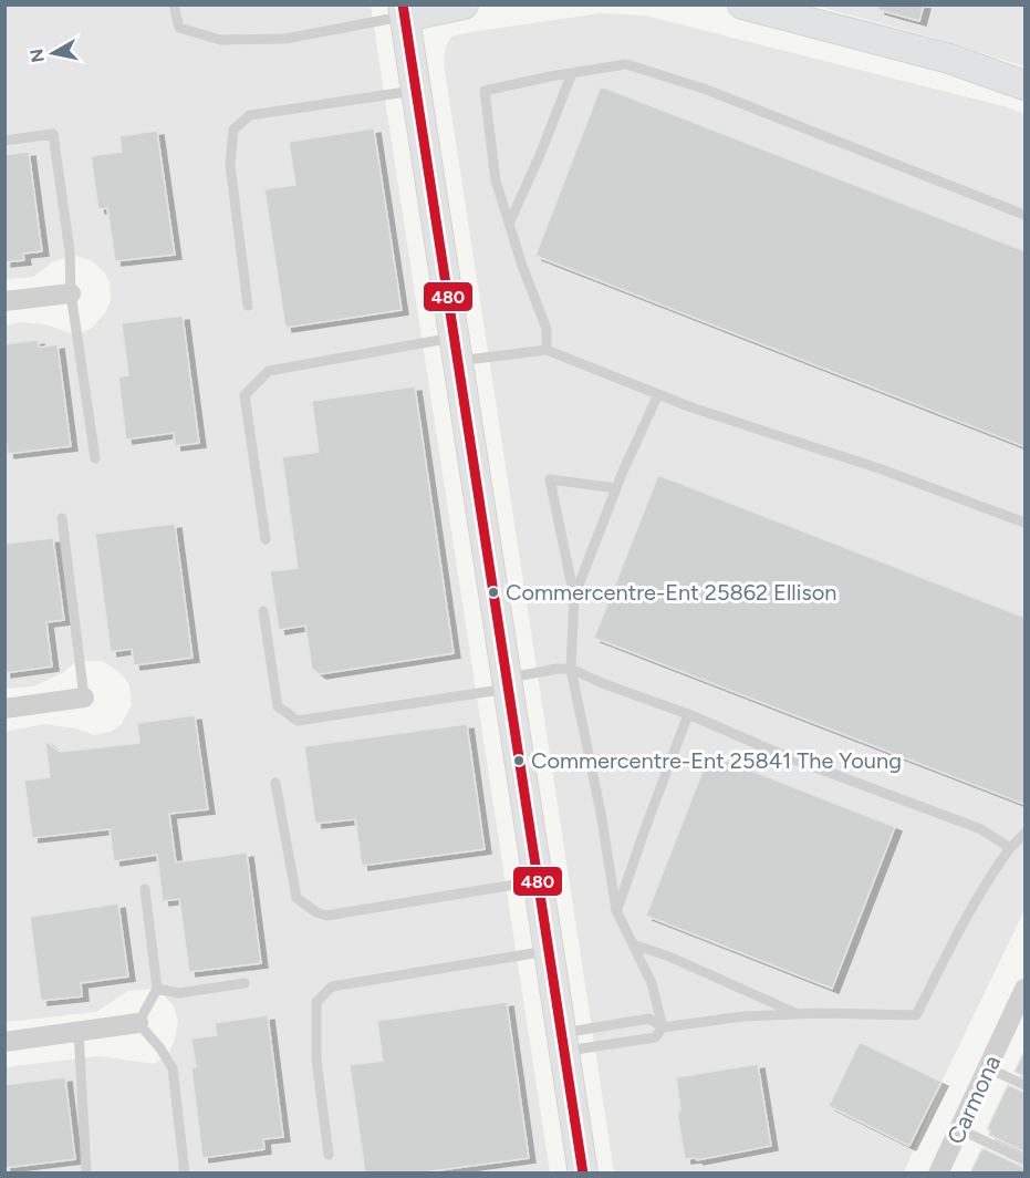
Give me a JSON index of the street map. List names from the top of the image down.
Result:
{
  "streets": {
    "street": ["Carmona"]
  },
  "places": ["Commercentre-Ent 25862 Ellison", "Commercentre-Ent 25841 The Young"],
  "lines": ["transit line 480"],
  "north": "left"
}
